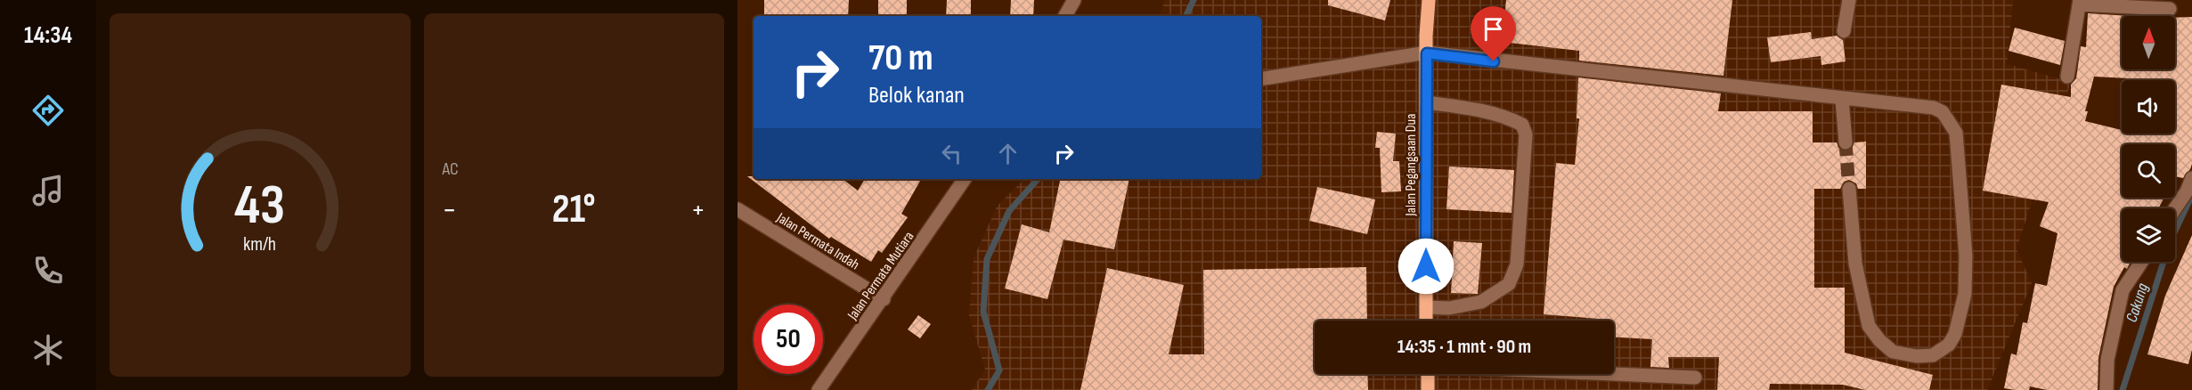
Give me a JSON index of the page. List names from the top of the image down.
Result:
{
  "streets": {
    "main road": ["Jalan Pegangsaan Dua"],
    "street": ["Jalan Permata Indah", "Jalan Permata Mutiara"]
  },
  "crossings": [
    ["Jalan Permata Indah", "Jalan Permata Mutiara"]
  ],
  "water": ["Cakung"],
  "north": "top",
  "page": {
    "tabs": "14:34",
    "tile": "AC",
    "turn": ["70 m", "Belok kanan"],
    "heat": ["−", "21°", "+"],
    "limit": "50",
    "trip": "14:35 · 1 mnt · 90 m",
    "gauge": ["43", "km/h"]
  }
}
